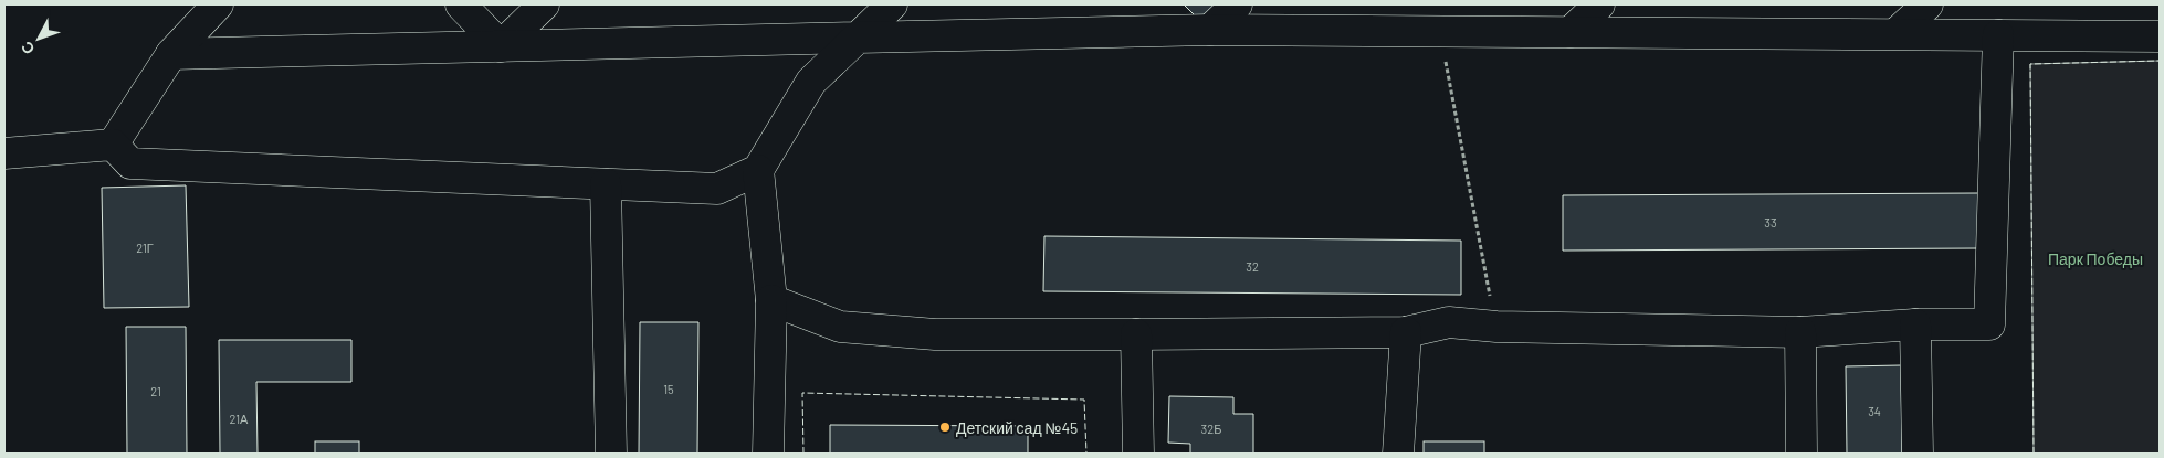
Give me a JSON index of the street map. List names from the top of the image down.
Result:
{
  "parks": ["Парк Победы"],
  "places": ["Детский сад №45"],
  "house_numbers": [
    "33",
    "21Г",
    "32",
    "15",
    "21",
    "34",
    "21А",
    "32Б"
  ],
  "north": "bottom left"
}
